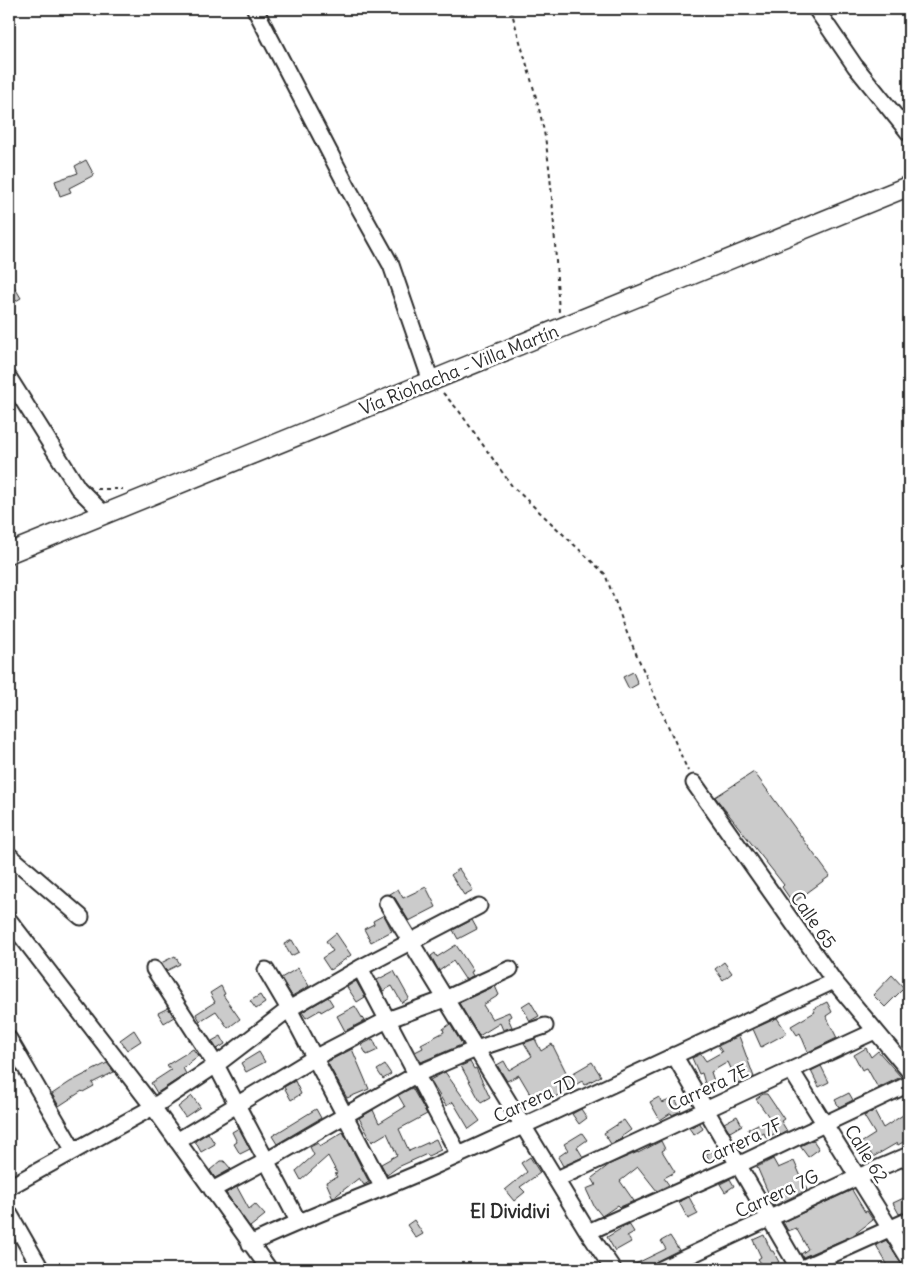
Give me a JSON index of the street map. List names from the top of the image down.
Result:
{
  "streets": {
    "main road": ["Vía Riohacha - Villa Martín"],
    "street": [
      "Calle 65",
      "Carrera 7E",
      "Carrera 7D",
      "Carrera 7F",
      "Calle 62",
      "Carrera 7G"
    ]
  },
  "crossings": [
    ["Calle 65", "Carrera 7E"],
    ["Calle 65", "Carrera 7D"],
    ["Carrera 7E", "Calle 62"],
    ["Carrera 7F", "Calle 62"],
    ["Calle 62", "Carrera 7G"]
  ],
  "districts": ["El Dividivi"]
}
